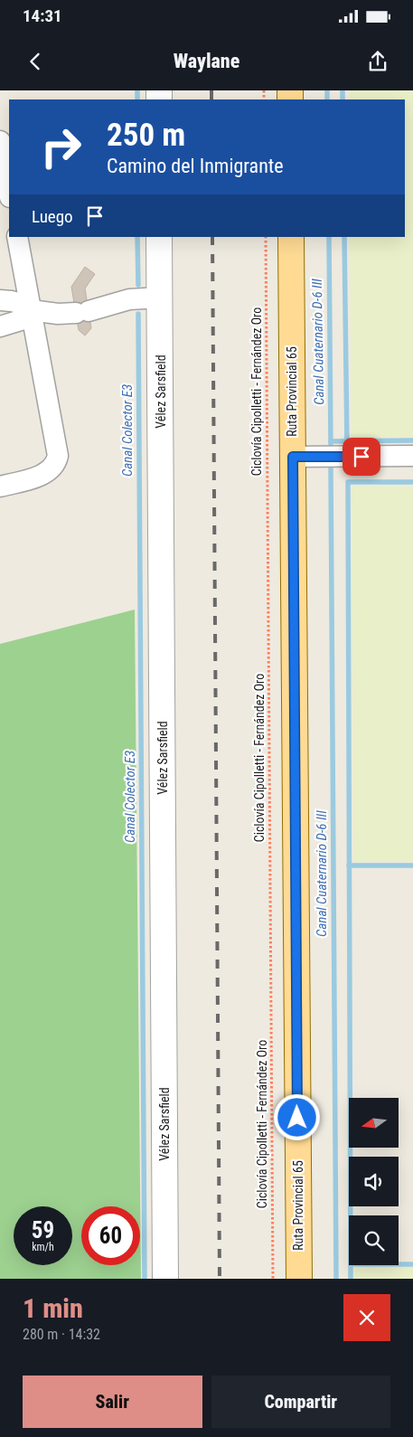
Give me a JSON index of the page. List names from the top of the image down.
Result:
{
  "streets": {
    "main road": ["Ruta Provincial 65"],
    "street": ["Vélez Sarsfield"],
    "path": ["Ciclovía Cipolletti - Fernández Oro"]
  },
  "water": ["Canal Cuaternario D-6 III", "Canal Colector E3"],
  "north": "left",
  "page": {
    "status": "14:31",
    "header": "Waylane",
    "turn": ["250 m", "Camino del Inmigrante"],
    "then": "Luego",
    "speed": "59 km/h",
    "limit": "60",
    "heading": ["1 min", "280 m · 14:32"],
    "buttons": ["Salir", "Compartir"]
  }
}
